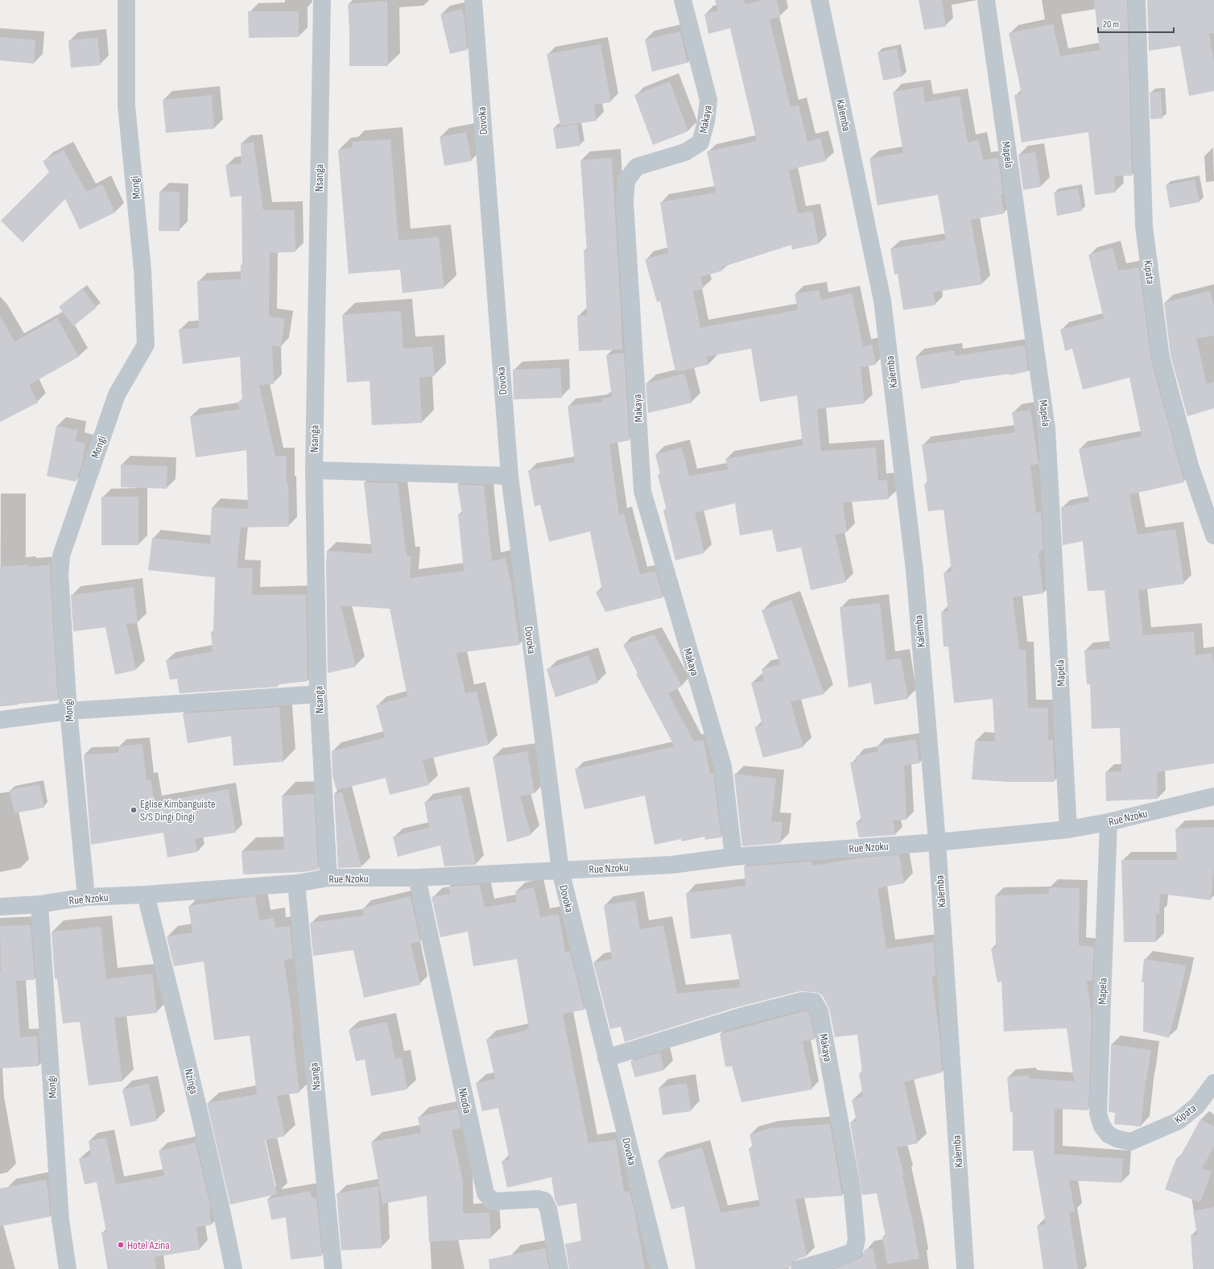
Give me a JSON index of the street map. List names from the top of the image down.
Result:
{
  "streets": {
    "street": [
      "Kalemba",
      "Makaya",
      "Dovoka",
      "Mapela",
      "Nsanga",
      "Mongi",
      "Kipata",
      "Rue Nzoku",
      "Nzinga",
      "Nkodia"
    ]
  },
  "crossings": [
    ["Kalemba", "Rue Nzoku"],
    ["Makaya", "Dovoka"],
    ["Makaya", "Rue Nzoku"],
    ["Dovoka", "Rue Nzoku"],
    ["Mapela", "Kipata"],
    ["Mapela", "Rue Nzoku"],
    ["Nsanga", "Rue Nzoku"],
    ["Mongi", "Rue Nzoku"],
    ["Rue Nzoku", "Nzinga"],
    ["Rue Nzoku", "Nkodia"]
  ],
  "places": ["Eglise Kimbanguiste S/S Dingi Dingi", "Hotel Azina"],
  "scale_bar": "20 m"
}
